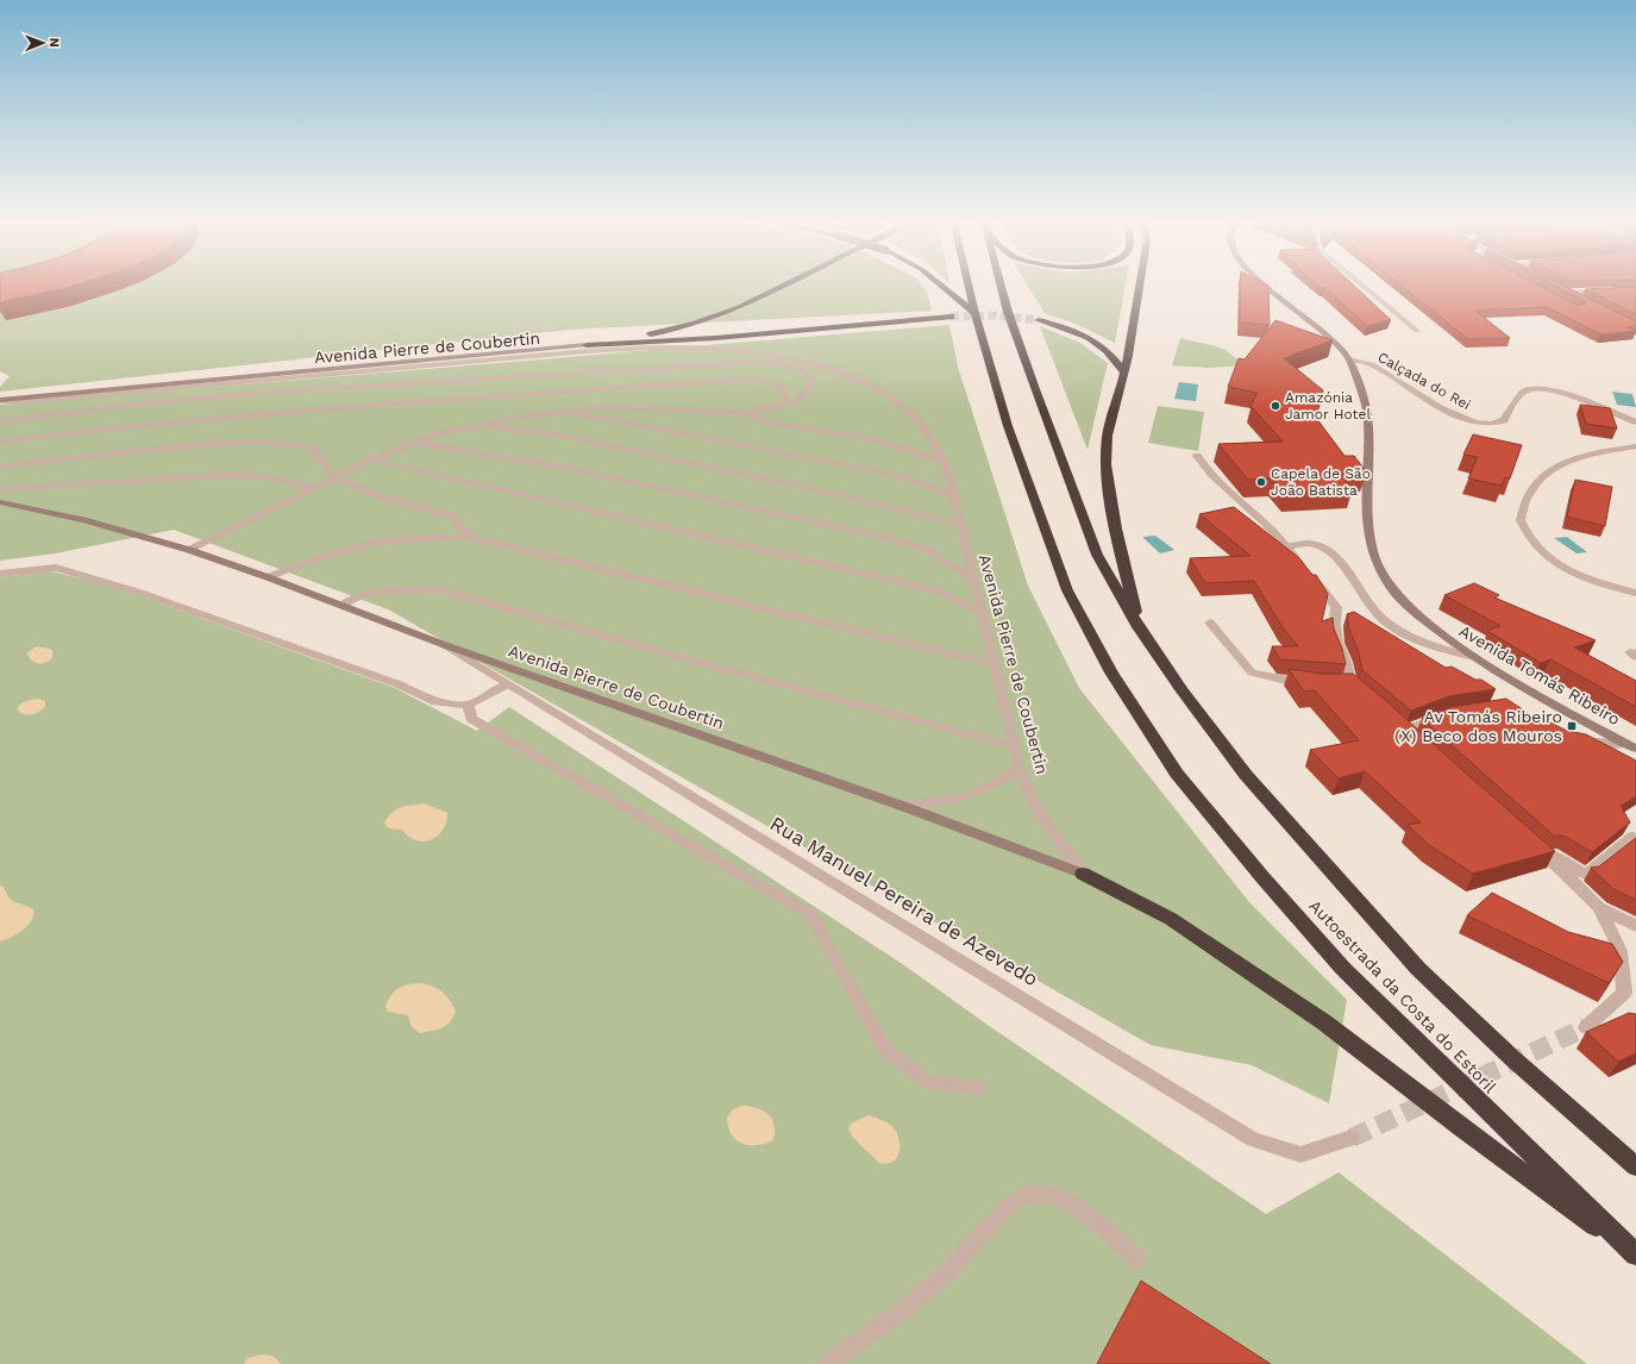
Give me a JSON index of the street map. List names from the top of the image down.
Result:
{
  "streets": {
    "highway": ["Autoestrada da Costa do Estoril"],
    "street": [
      "Avenida Pierre de Coubertin",
      "Calçada do Rei",
      "Avenida Tomás Ribeiro",
      "Rua Manuel Pereira de Azevedo"
    ]
  },
  "crossings": [
    ["Avenida Pierre de Coubertin", "Rua Manuel Pereira de Azevedo"],
    ["Calçada do Rei", "Avenida Tomás Ribeiro"]
  ],
  "places": {
    "other": ["Amazónia Jamor Hotel", "Capela de São João Batista"],
    "transit": ["Av Tomás Ribeiro (X) Beco dos Mouros"]
  },
  "north": "right"
}
